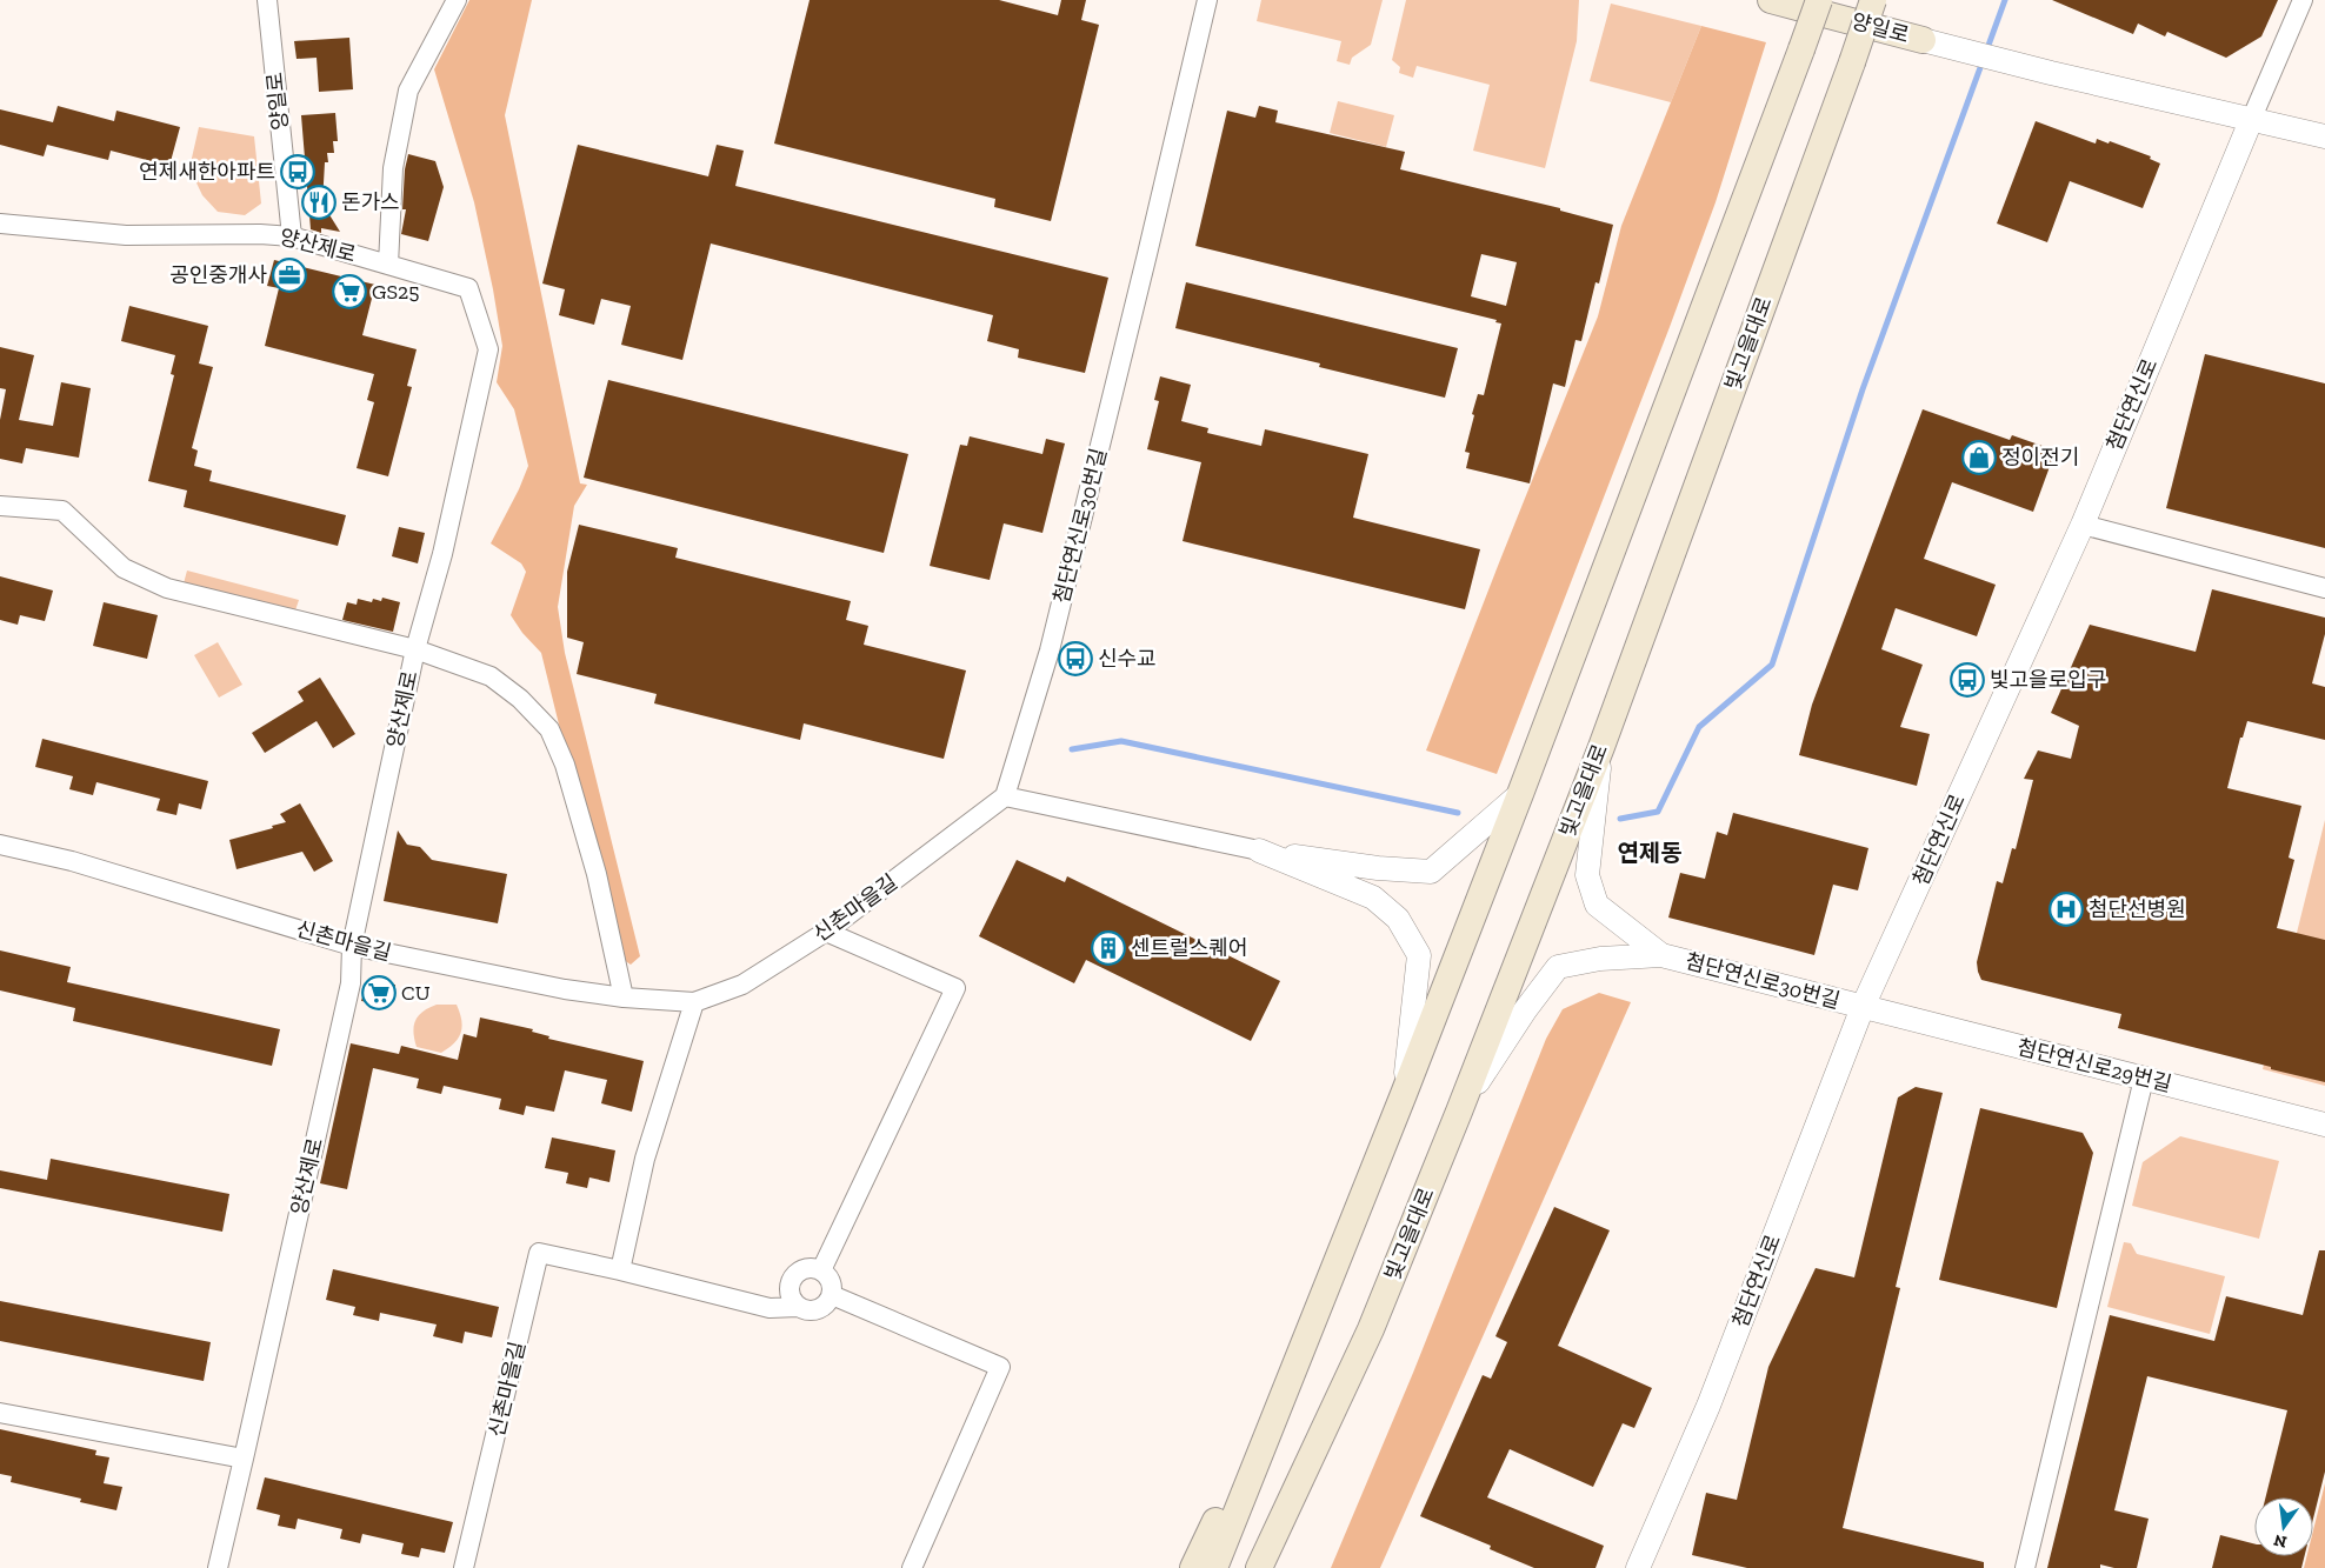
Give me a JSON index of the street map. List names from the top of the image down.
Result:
{
  "streets": {
    "main road": ["양일로", "빛고을대로"],
    "street": [
      "양산제로",
      "첨단연신로",
      "첨단연신로30번길",
      "신촌마을길",
      "첨단연신로29번길"
    ]
  },
  "crossings": [
    ["양일로", "양산제로"],
    ["양산제로", "신촌마을길"],
    ["첨단연신로", "첨단연신로30번길"],
    ["첨단연신로", "첨단연신로29번길"],
    ["첨단연신로30번길", "신촌마을길"],
    ["첨단연신로30번길", "첨단연신로29번길"]
  ],
  "districts": ["연제동"],
  "places": {
    "bus stop": ["연제새한아파트", "신수교", "빛고을로입구"],
    "restaurant": ["돈가스"],
    "office": ["공인중개사"],
    "supermarket": ["GS25", "CU"],
    "shop": ["정이전기"],
    "hospital": ["첨단선병원"],
    "building": ["센트럴스퀘어"]
  },
  "north": "bottom"
}
